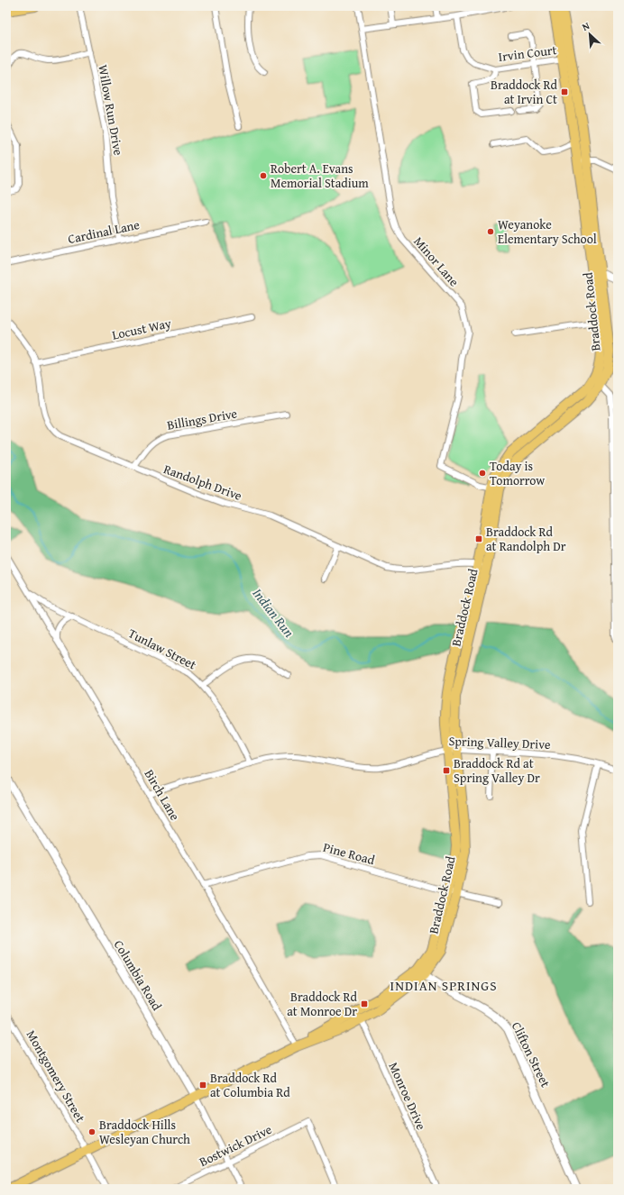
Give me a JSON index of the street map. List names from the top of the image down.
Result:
{
  "streets": {
    "main road": ["Braddock Road"],
    "street": [
      "Irvin Court",
      "Willow Run Drive",
      "Cardinal Lane",
      "Minor Lane",
      "Locust Way",
      "Billings Drive",
      "Randolph Drive",
      "Tunlaw Street",
      "Spring Valley Drive",
      "Birch Lane",
      "Pine Road",
      "Columbia Road",
      "Clifton Street",
      "Montgomery Street",
      "Monroe Drive",
      "Bostwick Drive"
    ]
  },
  "crossings": [
    ["Irvin Court", "Braddock Road"],
    ["Willow Run Drive", "Cardinal Lane"],
    ["Minor Lane", "Braddock Road"],
    ["Braddock Road", "Randolph Drive"],
    ["Braddock Road", "Spring Valley Drive"],
    ["Braddock Road", "Birch Lane"],
    ["Braddock Road", "Pine Road"],
    ["Braddock Road", "Columbia Road"],
    ["Braddock Road", "Clifton Street"],
    ["Braddock Road", "Montgomery Street"],
    ["Braddock Road", "Monroe Drive"],
    ["Locust Way", "Randolph Drive"],
    ["Billings Drive", "Randolph Drive"],
    ["Tunlaw Street", "Spring Valley Drive"],
    ["Tunlaw Street", "Birch Lane"],
    ["Spring Valley Drive", "Birch Lane"],
    ["Birch Lane", "Pine Road"],
    ["Columbia Road", "Bostwick Drive"]
  ],
  "districts": ["INDIAN SPRINGS"],
  "water": ["Indian Run"],
  "places": {
    "transit": [
      "Braddock Rd at Irvin Ct",
      "Braddock Rd at Randolph Dr",
      "Braddock Rd at Spring Valley Dr",
      "Braddock Rd at Monroe Dr",
      "Braddock Rd at Columbia Rd"
    ],
    "other": [
      "Robert A. Evans Memorial Stadium",
      "Weyanoke Elementary School",
      "Today is Tomorrow",
      "Braddock Hills Wesleyan Church"
    ]
  },
  "north": "top left"
}
